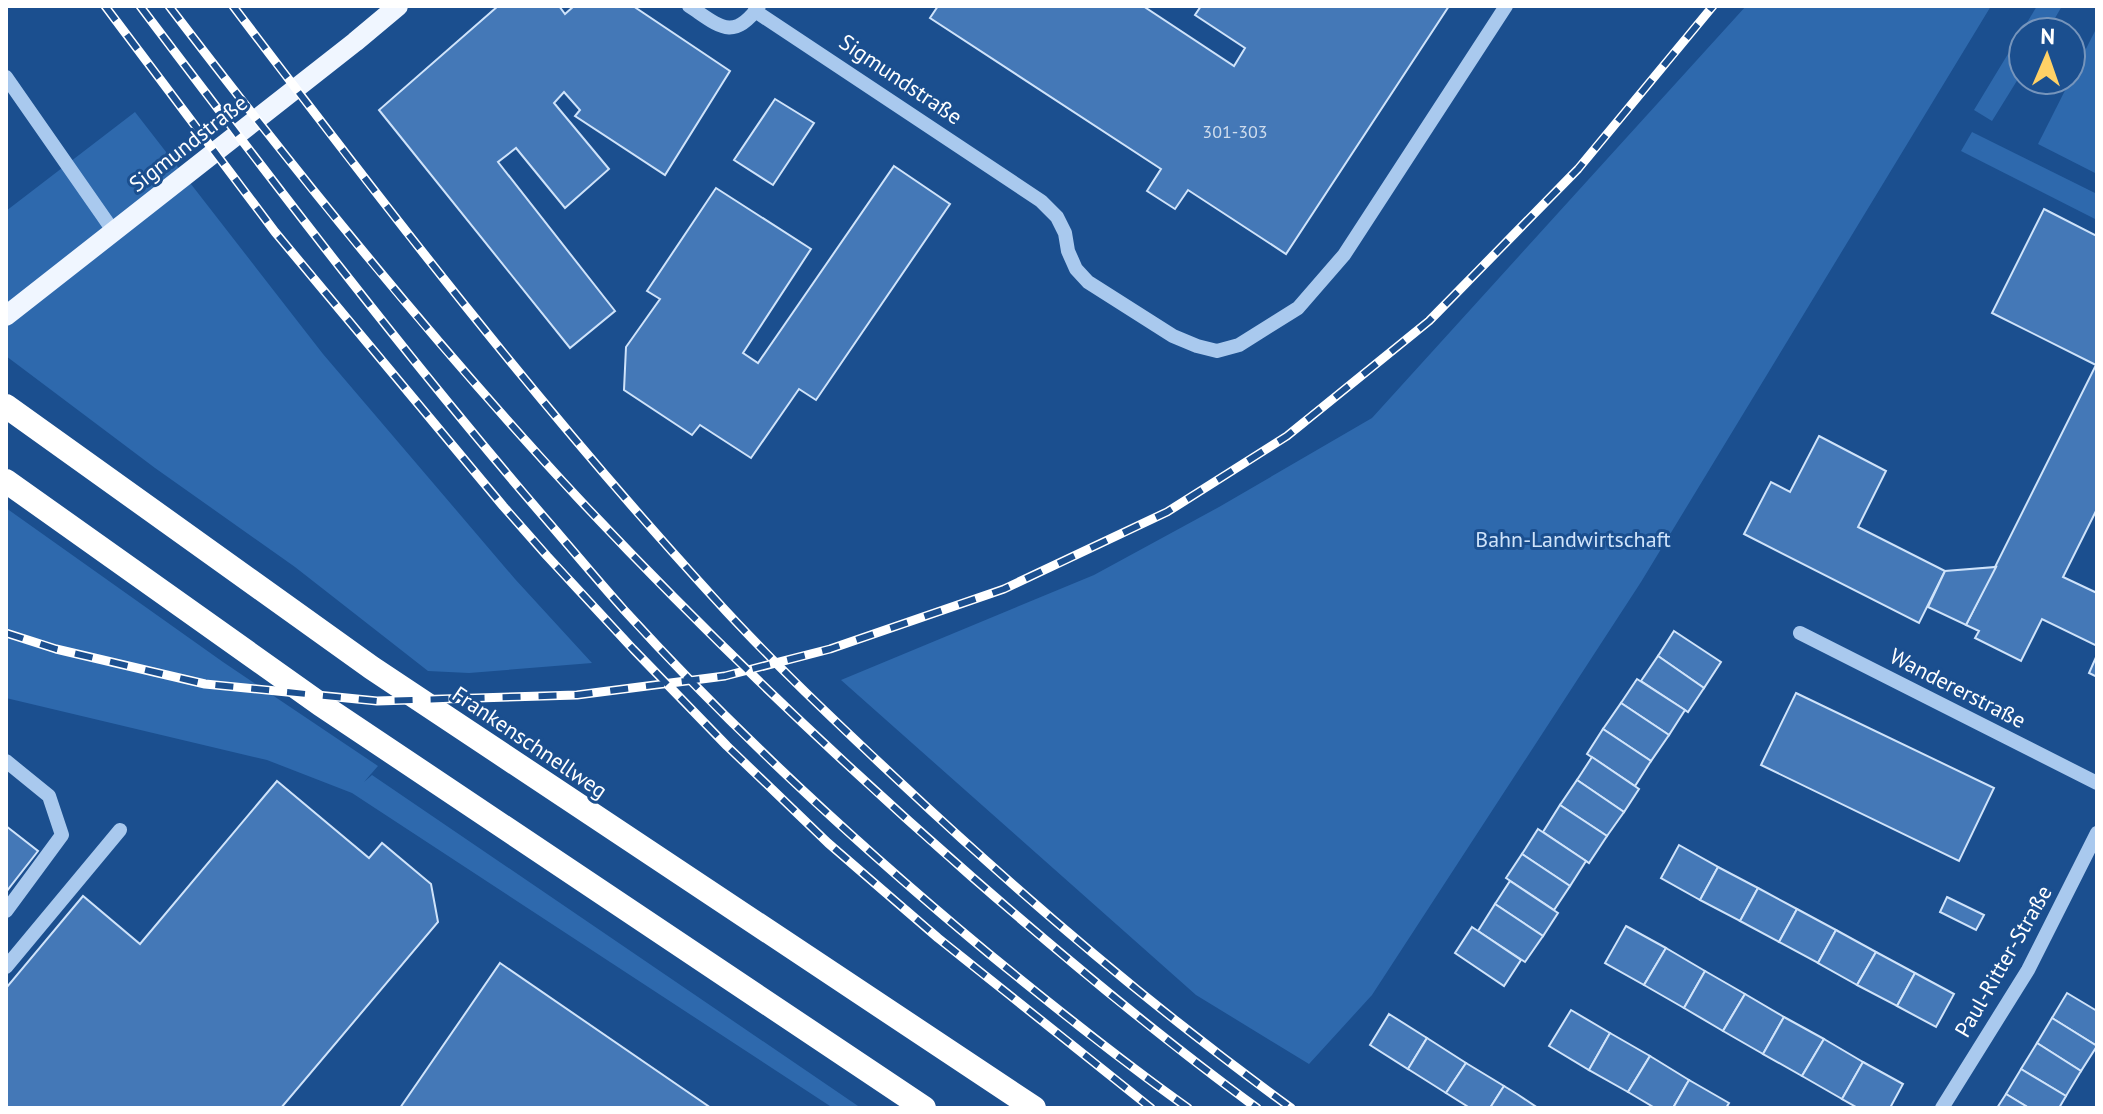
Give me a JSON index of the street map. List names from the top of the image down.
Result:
{
  "streets": {
    "highway": ["Frankenschnellweg"],
    "main road": ["Sigmundstraße"],
    "street": ["Wandererstraße", "Paul-Ritter-Straße"]
  },
  "parks": ["Bahn-Landwirtschaft"],
  "house_numbers": ["301-303"],
  "north": "top"
}
